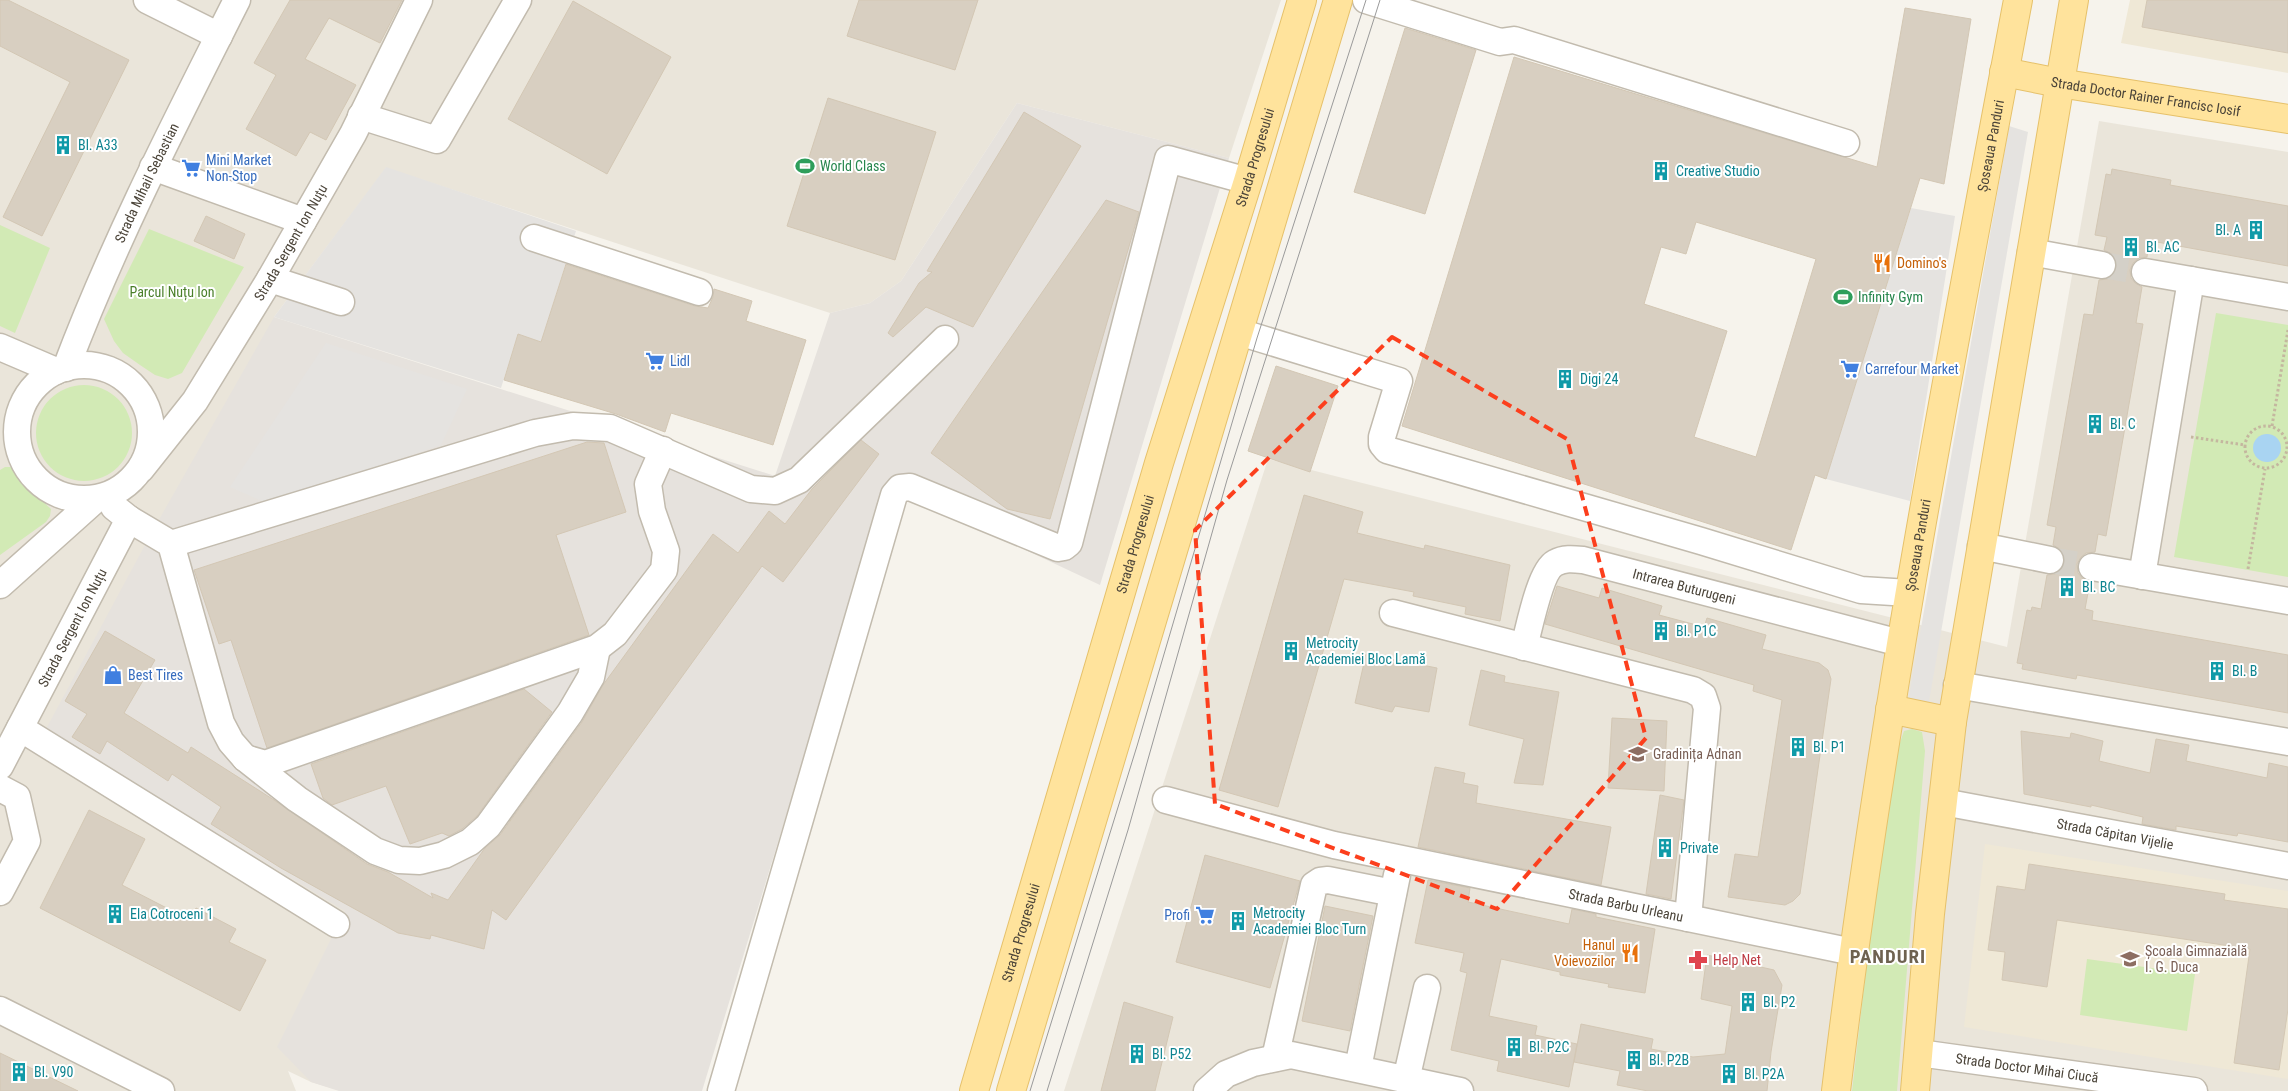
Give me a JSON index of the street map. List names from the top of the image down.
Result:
{
  "streets": {
    "main road": ["Strada Doctor Rainer Francisc Iosif", "Șoseaua Panduri", "Strada Progresului"],
    "street": [
      "Strada Mihail Sebastian",
      "Strada Sergent Ion Nuțu",
      "Intrarea Buturugeni",
      "Strada Căpitan Vijelie",
      "Strada Barbu Urleanu",
      "Strada Doctor Mihai Ciucă"
    ]
  },
  "crossings": [
    ["Strada Doctor Rainer Francisc Iosif", "Șoseaua Panduri"],
    ["Șoseaua Panduri", "Intrarea Buturugeni"],
    ["Șoseaua Panduri", "Strada Barbu Urleanu"],
    ["Strada Mihail Sebastian", "Strada Sergent Ion Nuțu"]
  ],
  "districts": ["PANDURI"],
  "parks": ["Parcul Nuțu Ion"],
  "places": {
    "building": [
      "Bl. A33",
      "Creative Studio",
      "Bl. A",
      "Bl. AC",
      "Digi 24",
      "Bl. C",
      "Bl. BC",
      "Bl. P1C",
      "Metrocity Academiei Bloc Lamă",
      "Bl. B",
      "Bl. P1",
      "Private",
      "Ela Cotroceni 1",
      "Metrocity Academiei Bloc Turn",
      "Bl. P2",
      "Bl. P2C",
      "Bl. P52",
      "Bl. P2B",
      "Bl. V90",
      "Bl. P2A"
    ],
    "sports": ["World Class", "Infinity Gym"],
    "supermarket": [
      "Mini Market Non-Stop",
      "Lidl",
      "Carrefour Market",
      "Profi"
    ],
    "restaurant": ["Domino's", "Hanul Voievozilor"],
    "shop": ["Best Tires"],
    "school or university": ["Gradinița Adnan", "Școala Gimnazială I. G. Duca"],
    "pharmacy": ["Help Net"]
  }
}
